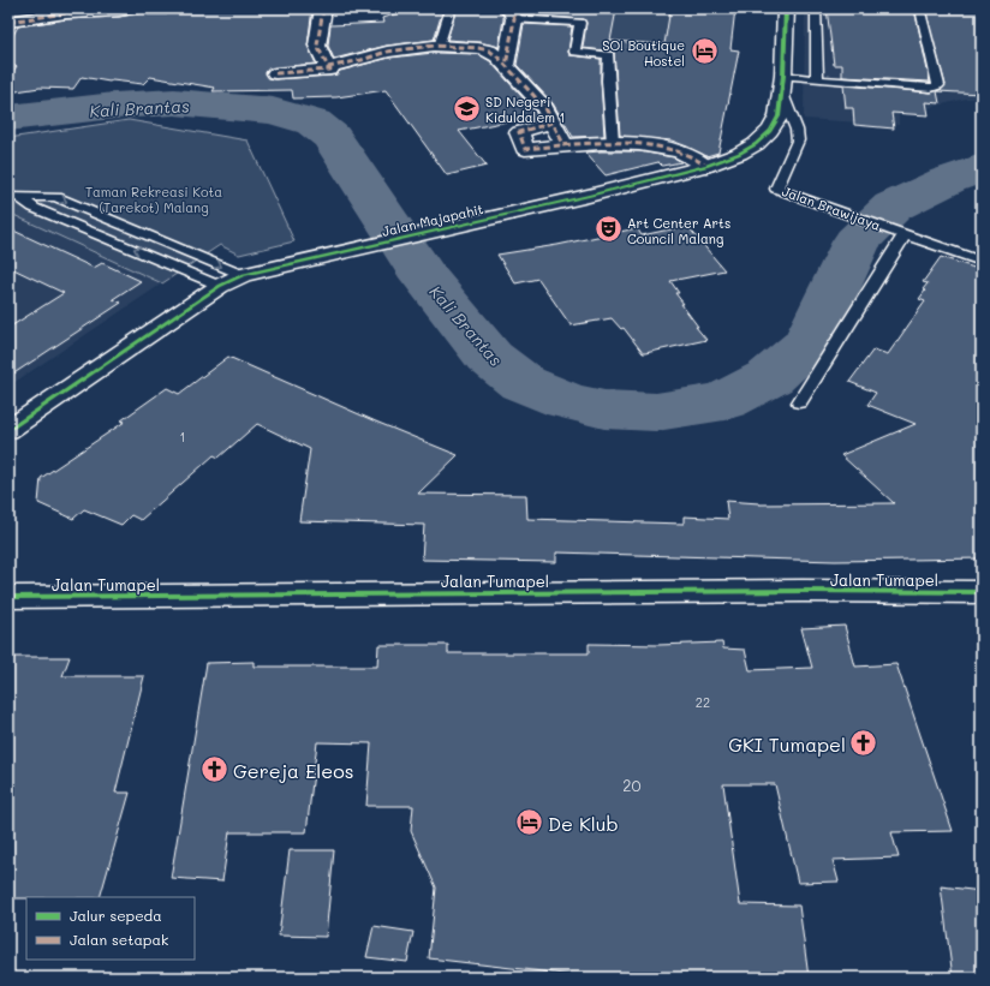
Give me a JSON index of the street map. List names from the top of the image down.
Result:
{
  "streets": {
    "street": ["Jalan Majapahit", "Jalan Tumapel"],
    "lane": ["Jalan Brawijaya"]
  },
  "crossings": [
    ["Jalan Brawijaya", "Jalan Majapahit"]
  ],
  "water": ["Kali Brantas"],
  "parks": ["Taman Rekreasi Kota (Tarekot) Malang"],
  "places": {
    "hotel": ["SO! Boutique Hostel", "De Klub"],
    "school or university": ["SD Negeri Kiduldalem 1"],
    "theatre": ["Art Center Arts Council Malang"],
    "church": ["GKI Tumapel", "Gereja Eleos"]
  },
  "house_numbers": ["1", "22", "20"],
  "legend": ["Jalur sepeda", "Jalan setapak"]
}
